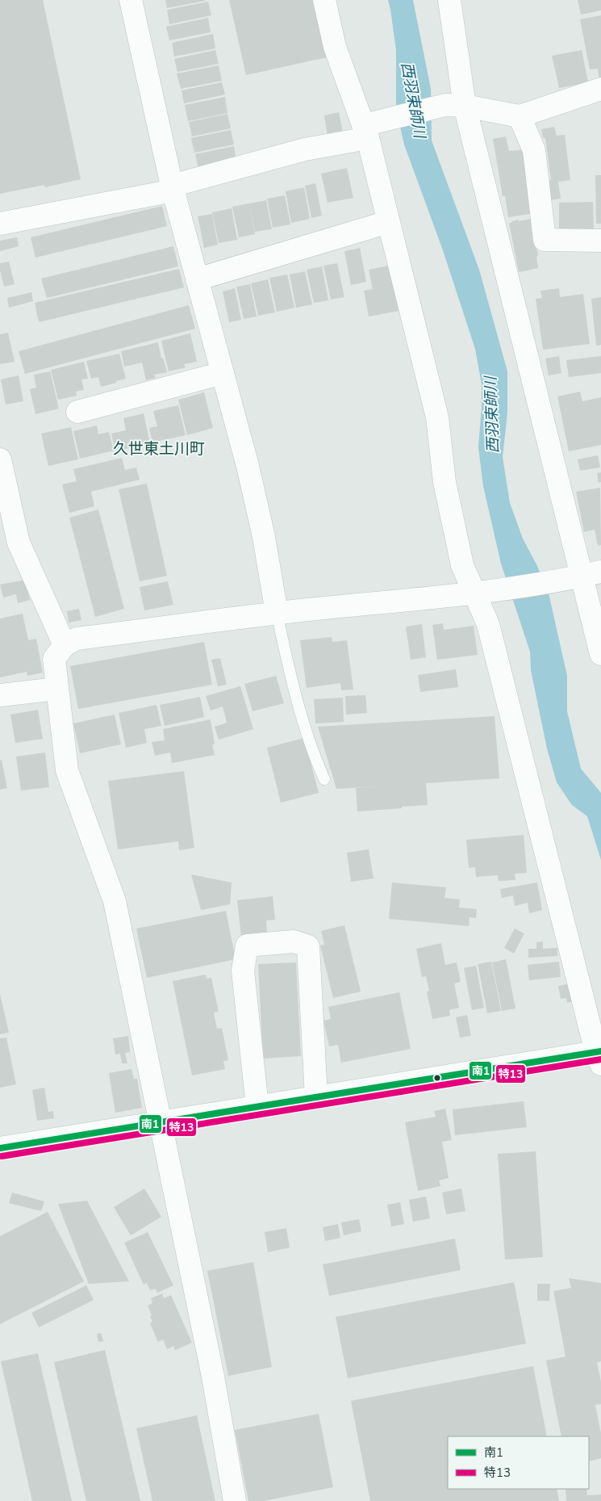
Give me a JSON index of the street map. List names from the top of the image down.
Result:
{
  "districts": ["久世東土川町"],
  "water": ["西羽束師川"],
  "lines": ["transit line 南1", "transit line 特13"],
  "legend": ["南1", "特13"]
}
